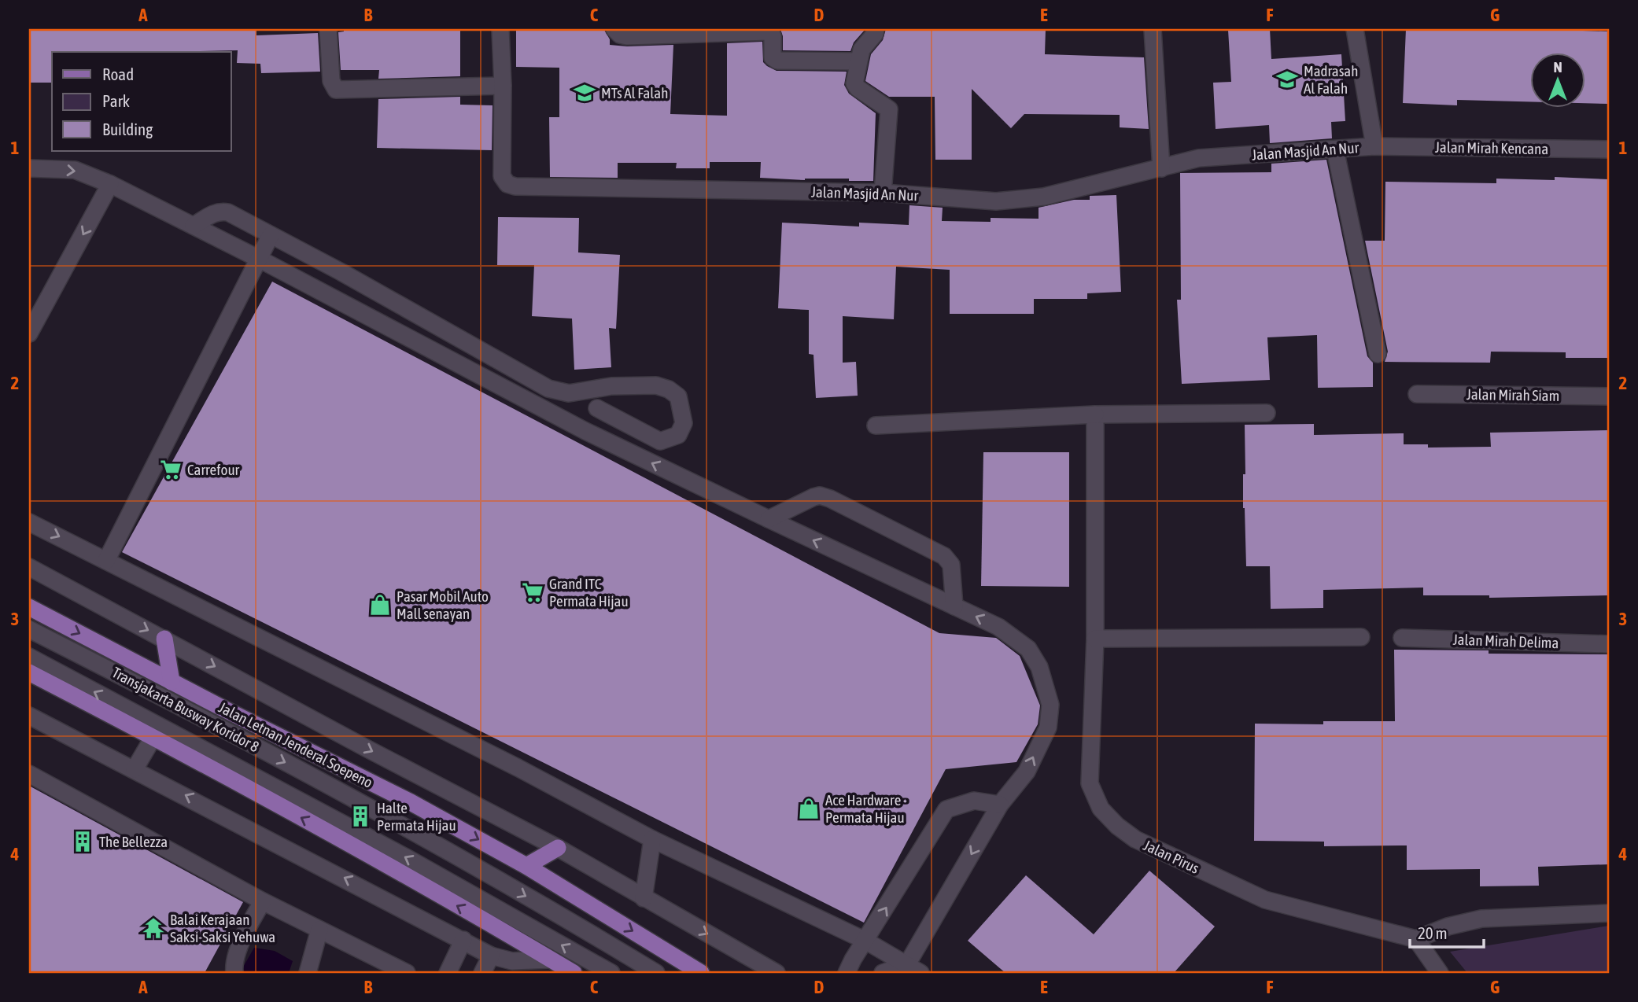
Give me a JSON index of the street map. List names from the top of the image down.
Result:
{
  "streets": {
    "main road": ["Jalan Letnan Jenderal Soepeno"],
    "street": [
      "Jalan Mirah Kencana",
      "Jalan Masjid An Nur",
      "Jalan Mirah Siam",
      "Jalan Mirah Delima",
      "Transjakarta Busway Koridor 8",
      "Jalan Pirus"
    ]
  },
  "crossings": [
    ["Jalan Mirah Kencana", "Jalan Masjid An Nur"]
  ],
  "places": {
    "school or university": ["Madrasah Al Falah", "MTs Al Falah"],
    "supermarket": ["Carrefour", "Grand ITC Permata Hijau"],
    "shop": ["Pasar Mobil Auto Mall senayan", "Ace Hardware - Permata Hijau"],
    "building": ["Halte Permata Hijau", "The Bellezza"],
    "temple": ["Balai Kerajaan Saksi-Saksi Yehuwa"]
  },
  "legend": ["Road", "Park", "Building"],
  "scale_bar": "20 m",
  "north": "top",
  "grid": {
    "columns": [
      "A",
      "B",
      "C",
      "D",
      "E",
      "F",
      "G"
    ],
    "rows": [
      "1",
      "2",
      "3",
      "4"
    ]
  }
}
